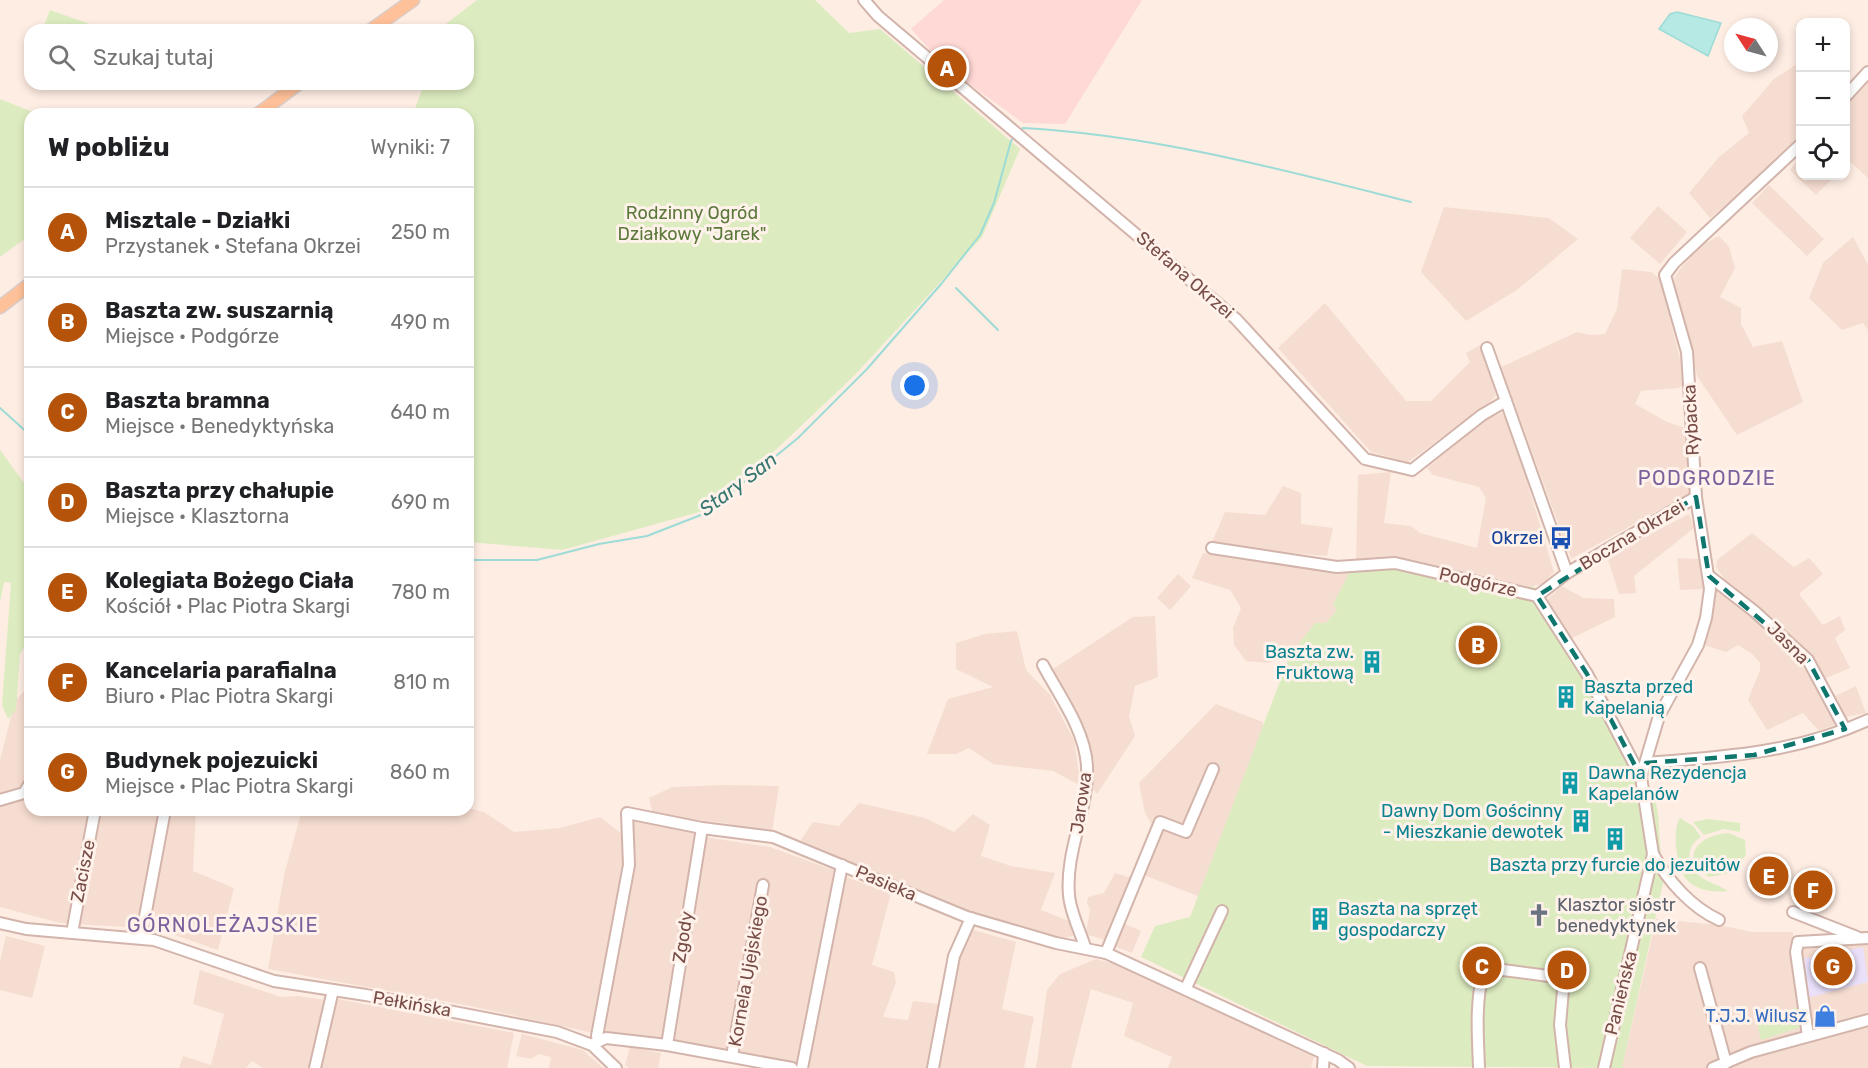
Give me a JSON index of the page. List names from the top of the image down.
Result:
{
  "streets": {
    "street": [
      "Stefana Okrzei",
      "Rybacka",
      "Boczna Okrzei",
      "Podgórze",
      "Jasna",
      "Jarowa",
      "Zacisze",
      "Pasieka",
      "Zgody",
      "Kornela Ujejskiego",
      "Panieńska",
      "Pełkińska"
    ]
  },
  "crossings": [
    ["Rybacka", "Boczna Okrzei"],
    ["Rybacka", "Podgórze"],
    ["Rybacka", "Jasna"],
    ["Rybacka", "Panieńska"],
    ["Podgórze", "Panieńska"],
    ["Jarowa", "Pasieka"],
    ["Zacisze", "Pełkińska"],
    ["Pasieka", "Zgody"],
    ["Pasieka", "Pełkińska"]
  ],
  "districts": ["PODGRODZIE", "GÓRNOLEŻAJSKIE"],
  "water": ["Stary San"],
  "parks": ["Rodzinny Ogród Działkowy \"Jarek\""],
  "places": {
    "bus stop": ["Okrzei"],
    "building": [
      "Baszta zw. Fruktową",
      "Baszta przed Kapelanią",
      "Dawna Rezydencja Kapelanów",
      "Dawny Dom Gościnny - Mieszkanie dewotek",
      "Baszta przy furcie do jezuitów",
      "Baszta na sprzęt gospodarczy"
    ],
    "church": ["Klasztor sióstr benedyktynek"],
    "shop": ["T.J.J. Wilusz"]
  },
  "north": "top left",
  "page": {
    "map_buttons": ["+", "−"],
    "search": "Szukaj tutaj",
    "pins": [
      "A",
      "B",
      "E",
      "F",
      "C",
      "G",
      "D"
    ],
    "heading": ["W pobliżu", "Wyniki: 7"],
    "list": [
      {
        "mark": "A",
        "name": "Misztale - Działki",
        "note": "Przystanek · Stefana Okrzei",
        "value": "250 m"
      },
      {
        "mark": "B",
        "name": "Baszta zw. suszarnią",
        "note": "Miejsce · Podgórze",
        "value": "490 m"
      },
      {
        "mark": "C",
        "name": "Baszta bramna",
        "note": "Miejsce · Benedyktyńska",
        "value": "640 m"
      },
      {
        "mark": "D",
        "name": "Baszta przy chałupie",
        "note": "Miejsce · Klasztorna",
        "value": "690 m"
      },
      {
        "mark": "E",
        "name": "Kolegiata Bożego Ciała",
        "note": "Kościół · Plac Piotra Skargi",
        "value": "780 m"
      },
      {
        "mark": "F",
        "name": "Kancelaria parafialna",
        "note": "Biuro · Plac Piotra Skargi",
        "value": "810 m"
      },
      {
        "mark": "G",
        "name": "Budynek pojezuicki",
        "note": "Miejsce · Plac Piotra Skargi",
        "value": "860 m"
      }
    ]
  }
}
